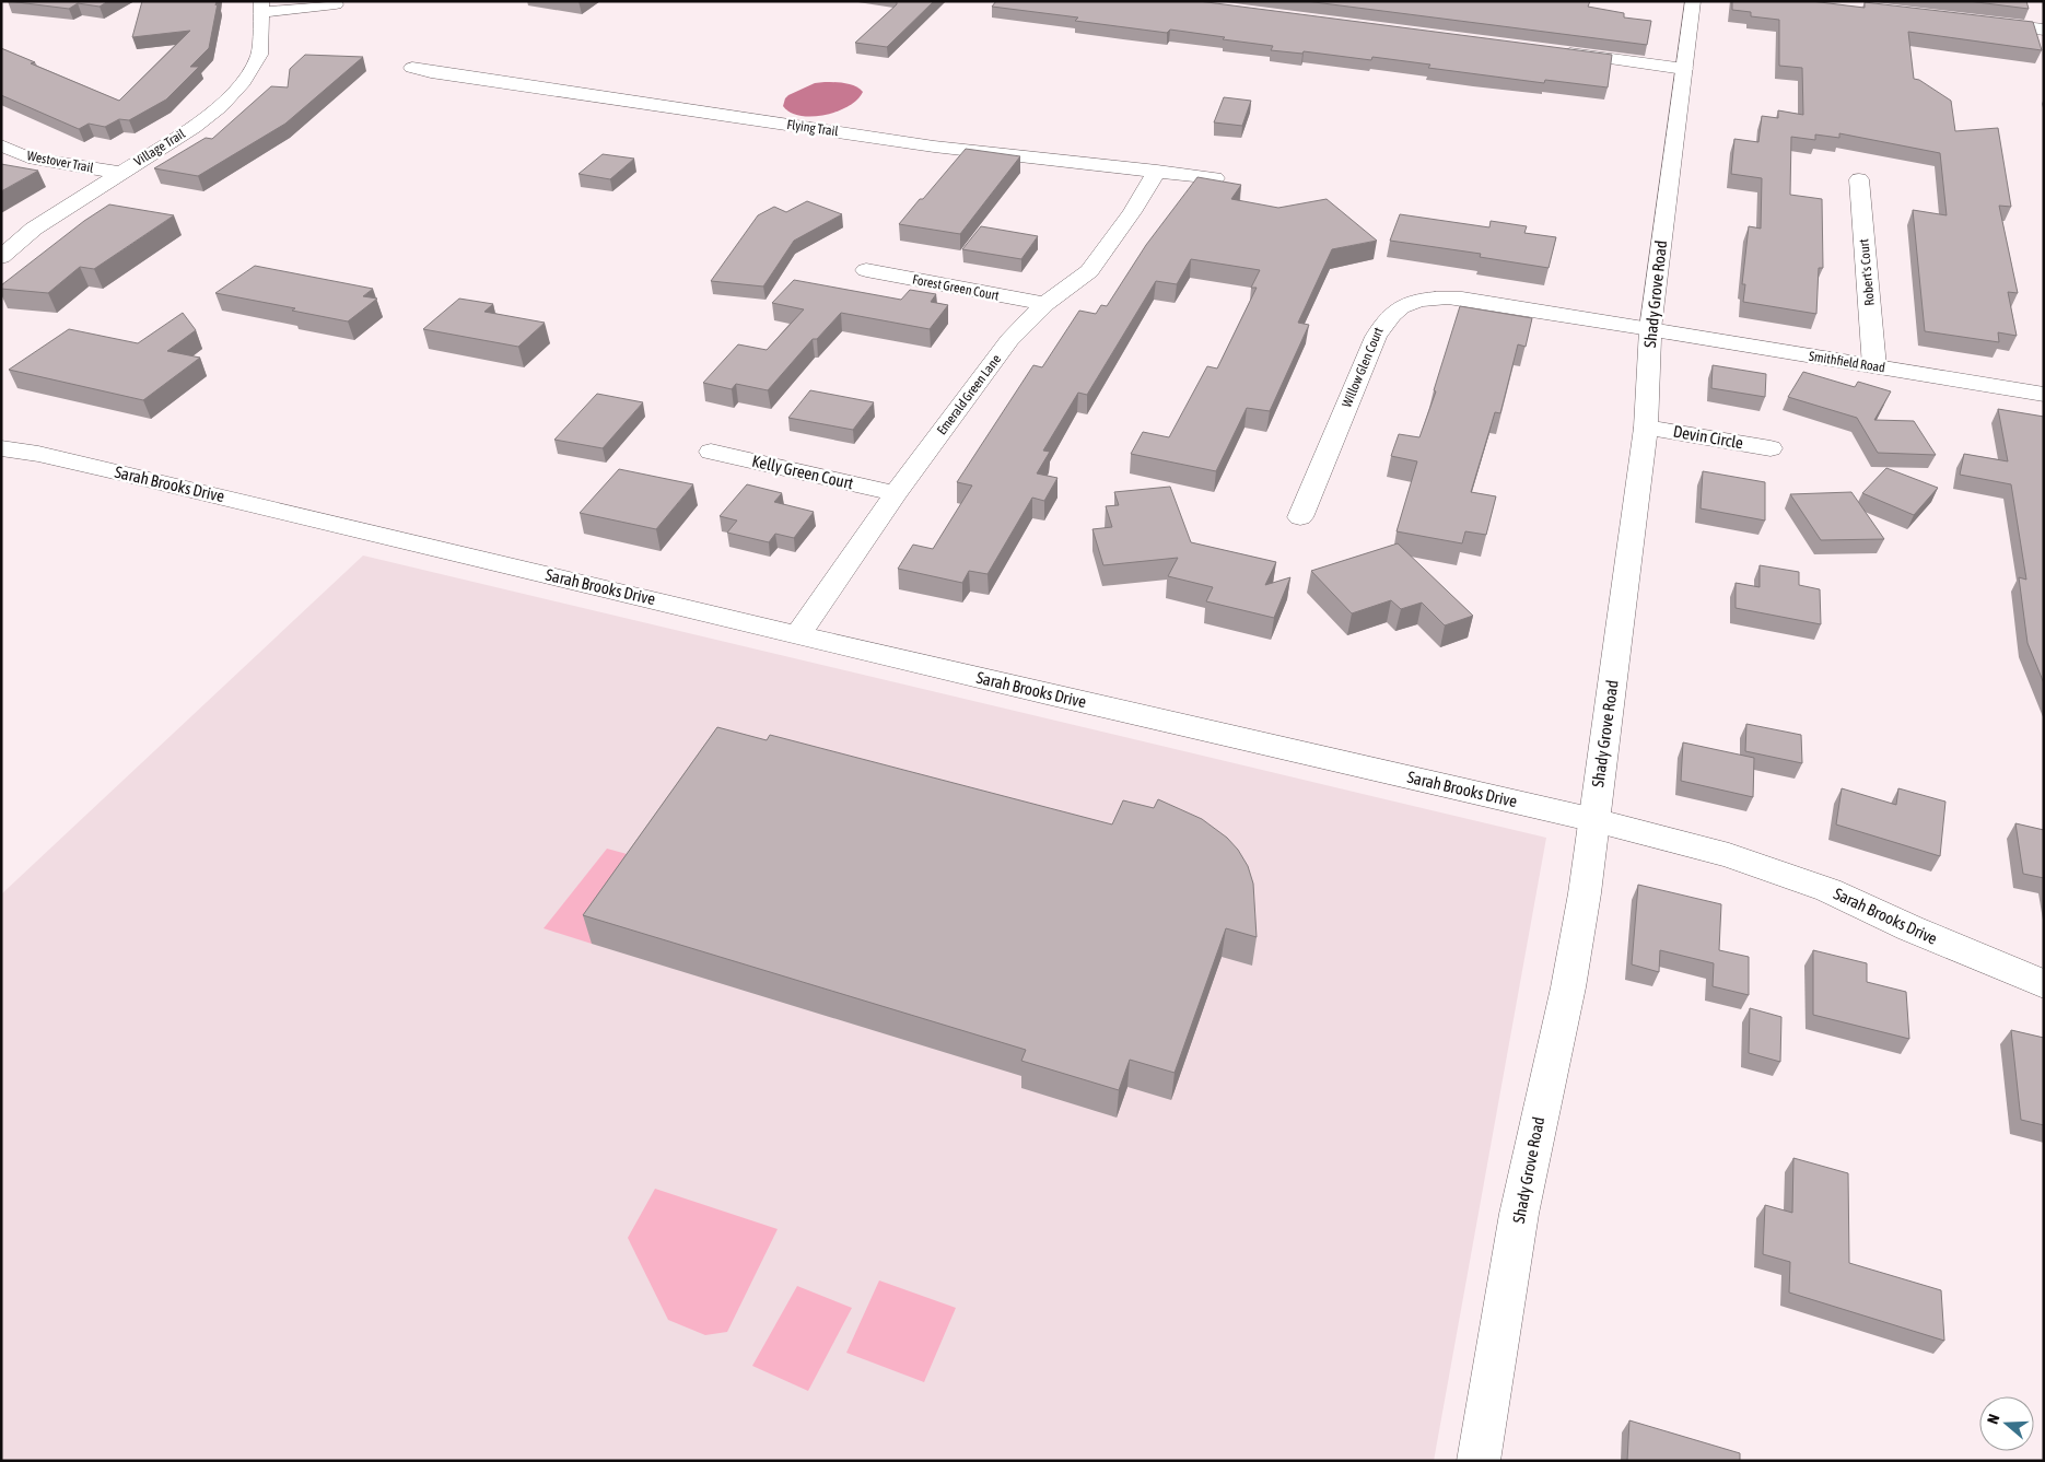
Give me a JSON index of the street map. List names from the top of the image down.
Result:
{
  "streets": {
    "street": [
      "Flying Trail",
      "Village Trail",
      "Westover Trail",
      "Robert's Court",
      "Forest Green Court",
      "Shady Grove Road",
      "Smithfield Road",
      "Willow Glen Court",
      "Emerald Green Lane",
      "Devin Circle",
      "Kelly Green Court",
      "Sarah Brooks Drive"
    ]
  },
  "crossings": [
    ["Flying Trail", "Emerald Green Lane"],
    ["Village Trail", "Westover Trail"],
    ["Robert's Court", "Smithfield Road"],
    ["Forest Green Court", "Emerald Green Lane"],
    ["Shady Grove Road", "Smithfield Road"],
    ["Shady Grove Road", "Willow Glen Court"],
    ["Shady Grove Road", "Devin Circle"],
    ["Shady Grove Road", "Sarah Brooks Drive"],
    ["Smithfield Road", "Willow Glen Court"],
    ["Emerald Green Lane", "Kelly Green Court"],
    ["Emerald Green Lane", "Sarah Brooks Drive"]
  ],
  "north": "left"
}
